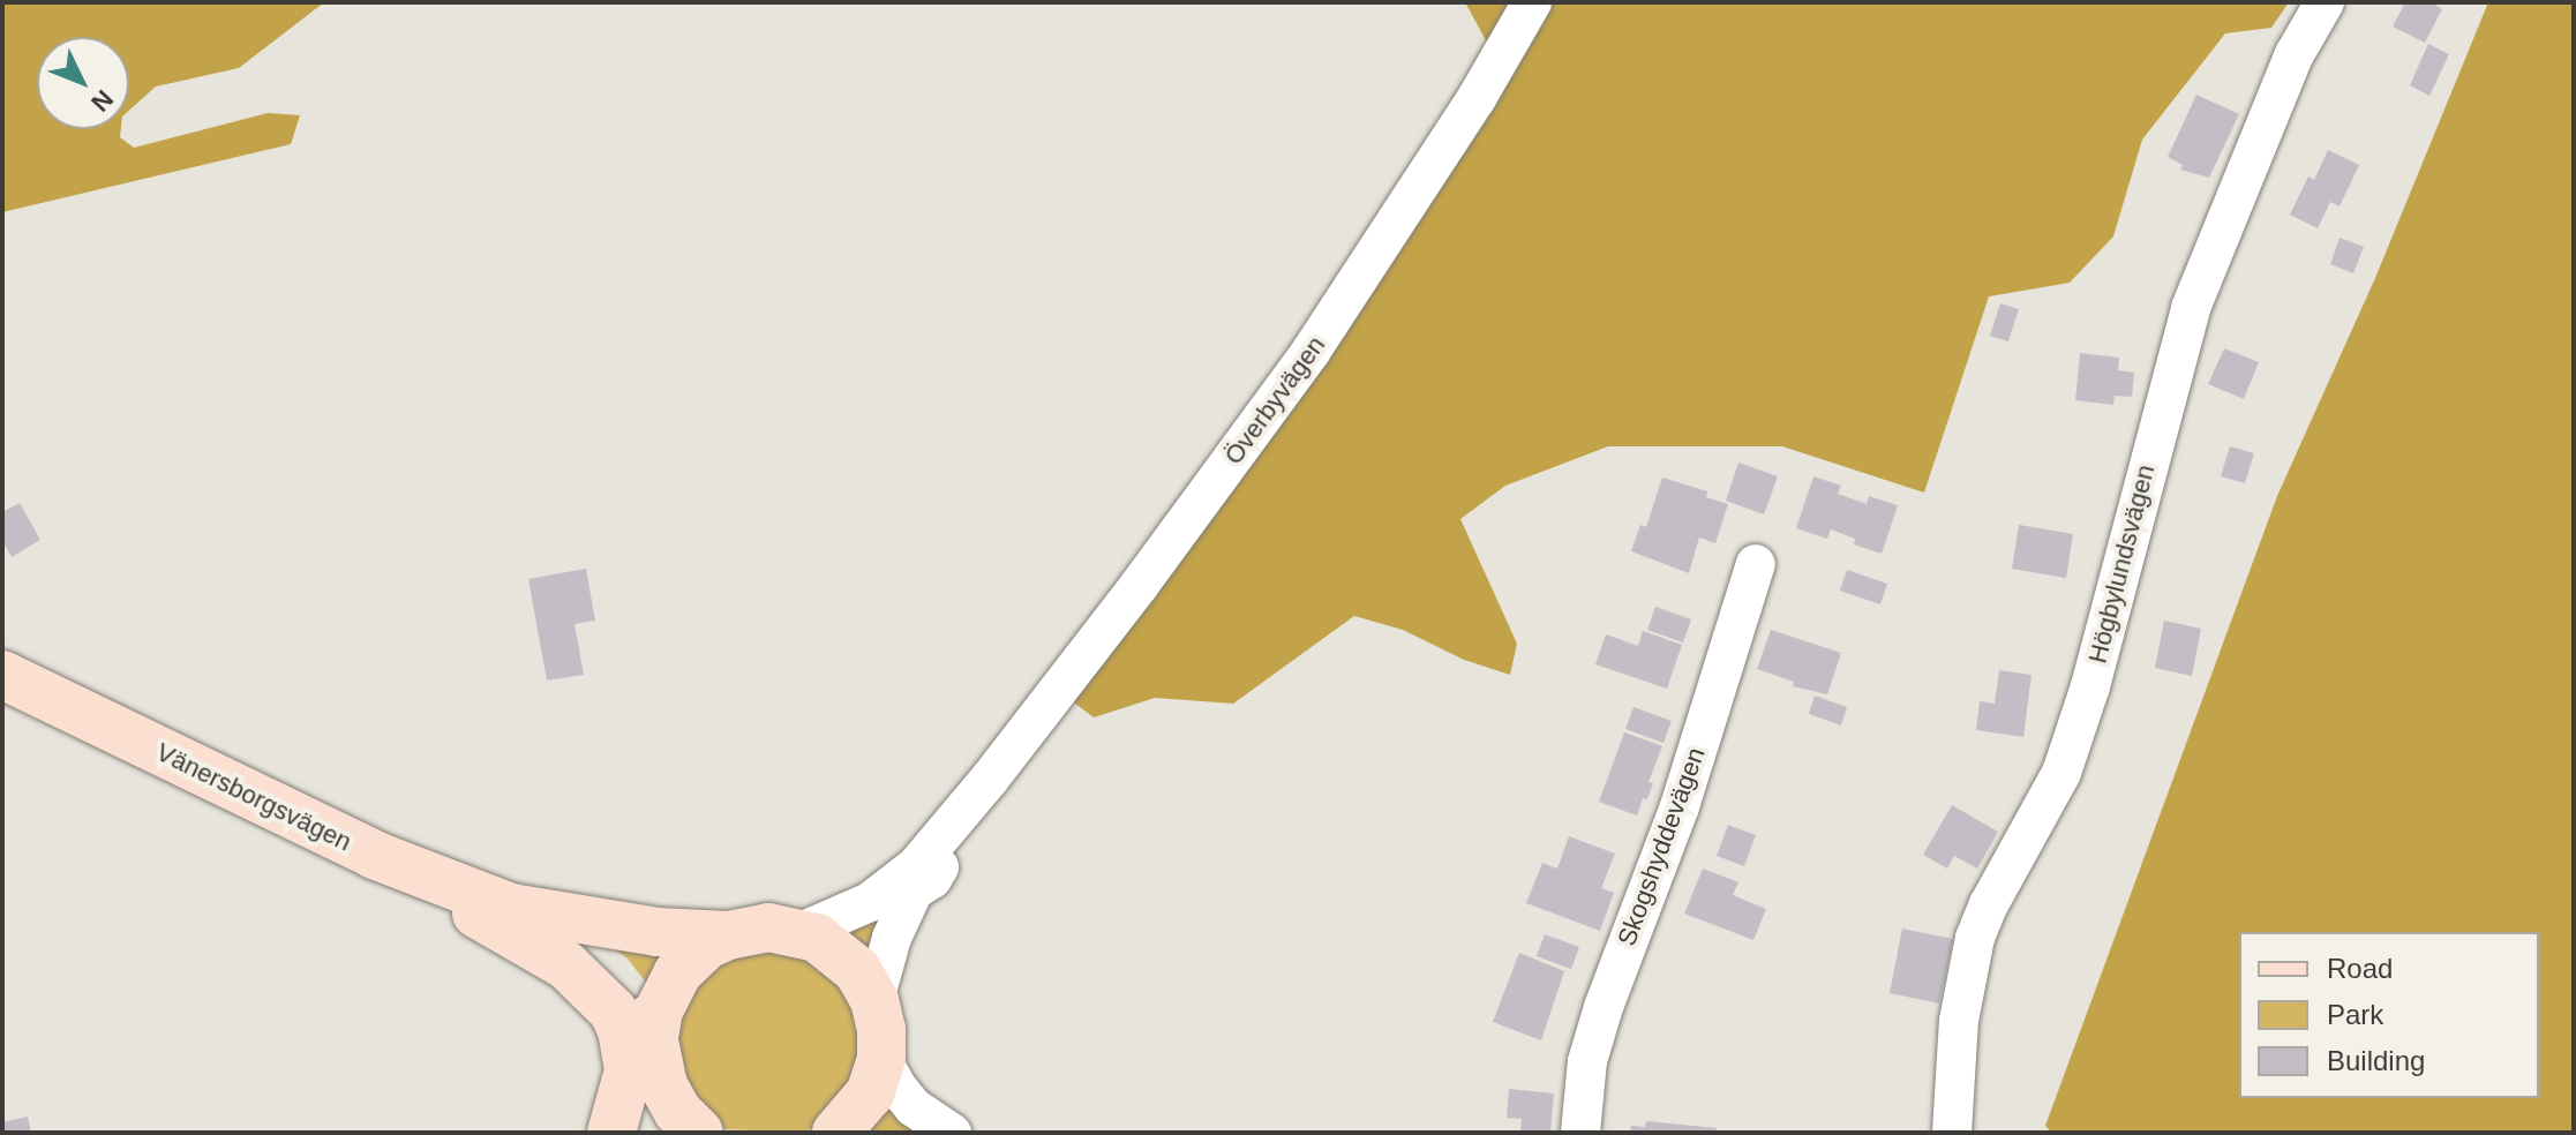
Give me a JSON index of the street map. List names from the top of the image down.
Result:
{
  "streets": {
    "main road": ["Vänersborgsvägen"],
    "street": ["Överbyvägen", "Högbylundsvägen", "Skogshyddevägen"]
  },
  "crossings": [
    ["Överbyvägen", "Vänersborgsvägen"]
  ],
  "legend": ["Road", "Park", "Building"],
  "north": "bottom right"
}
